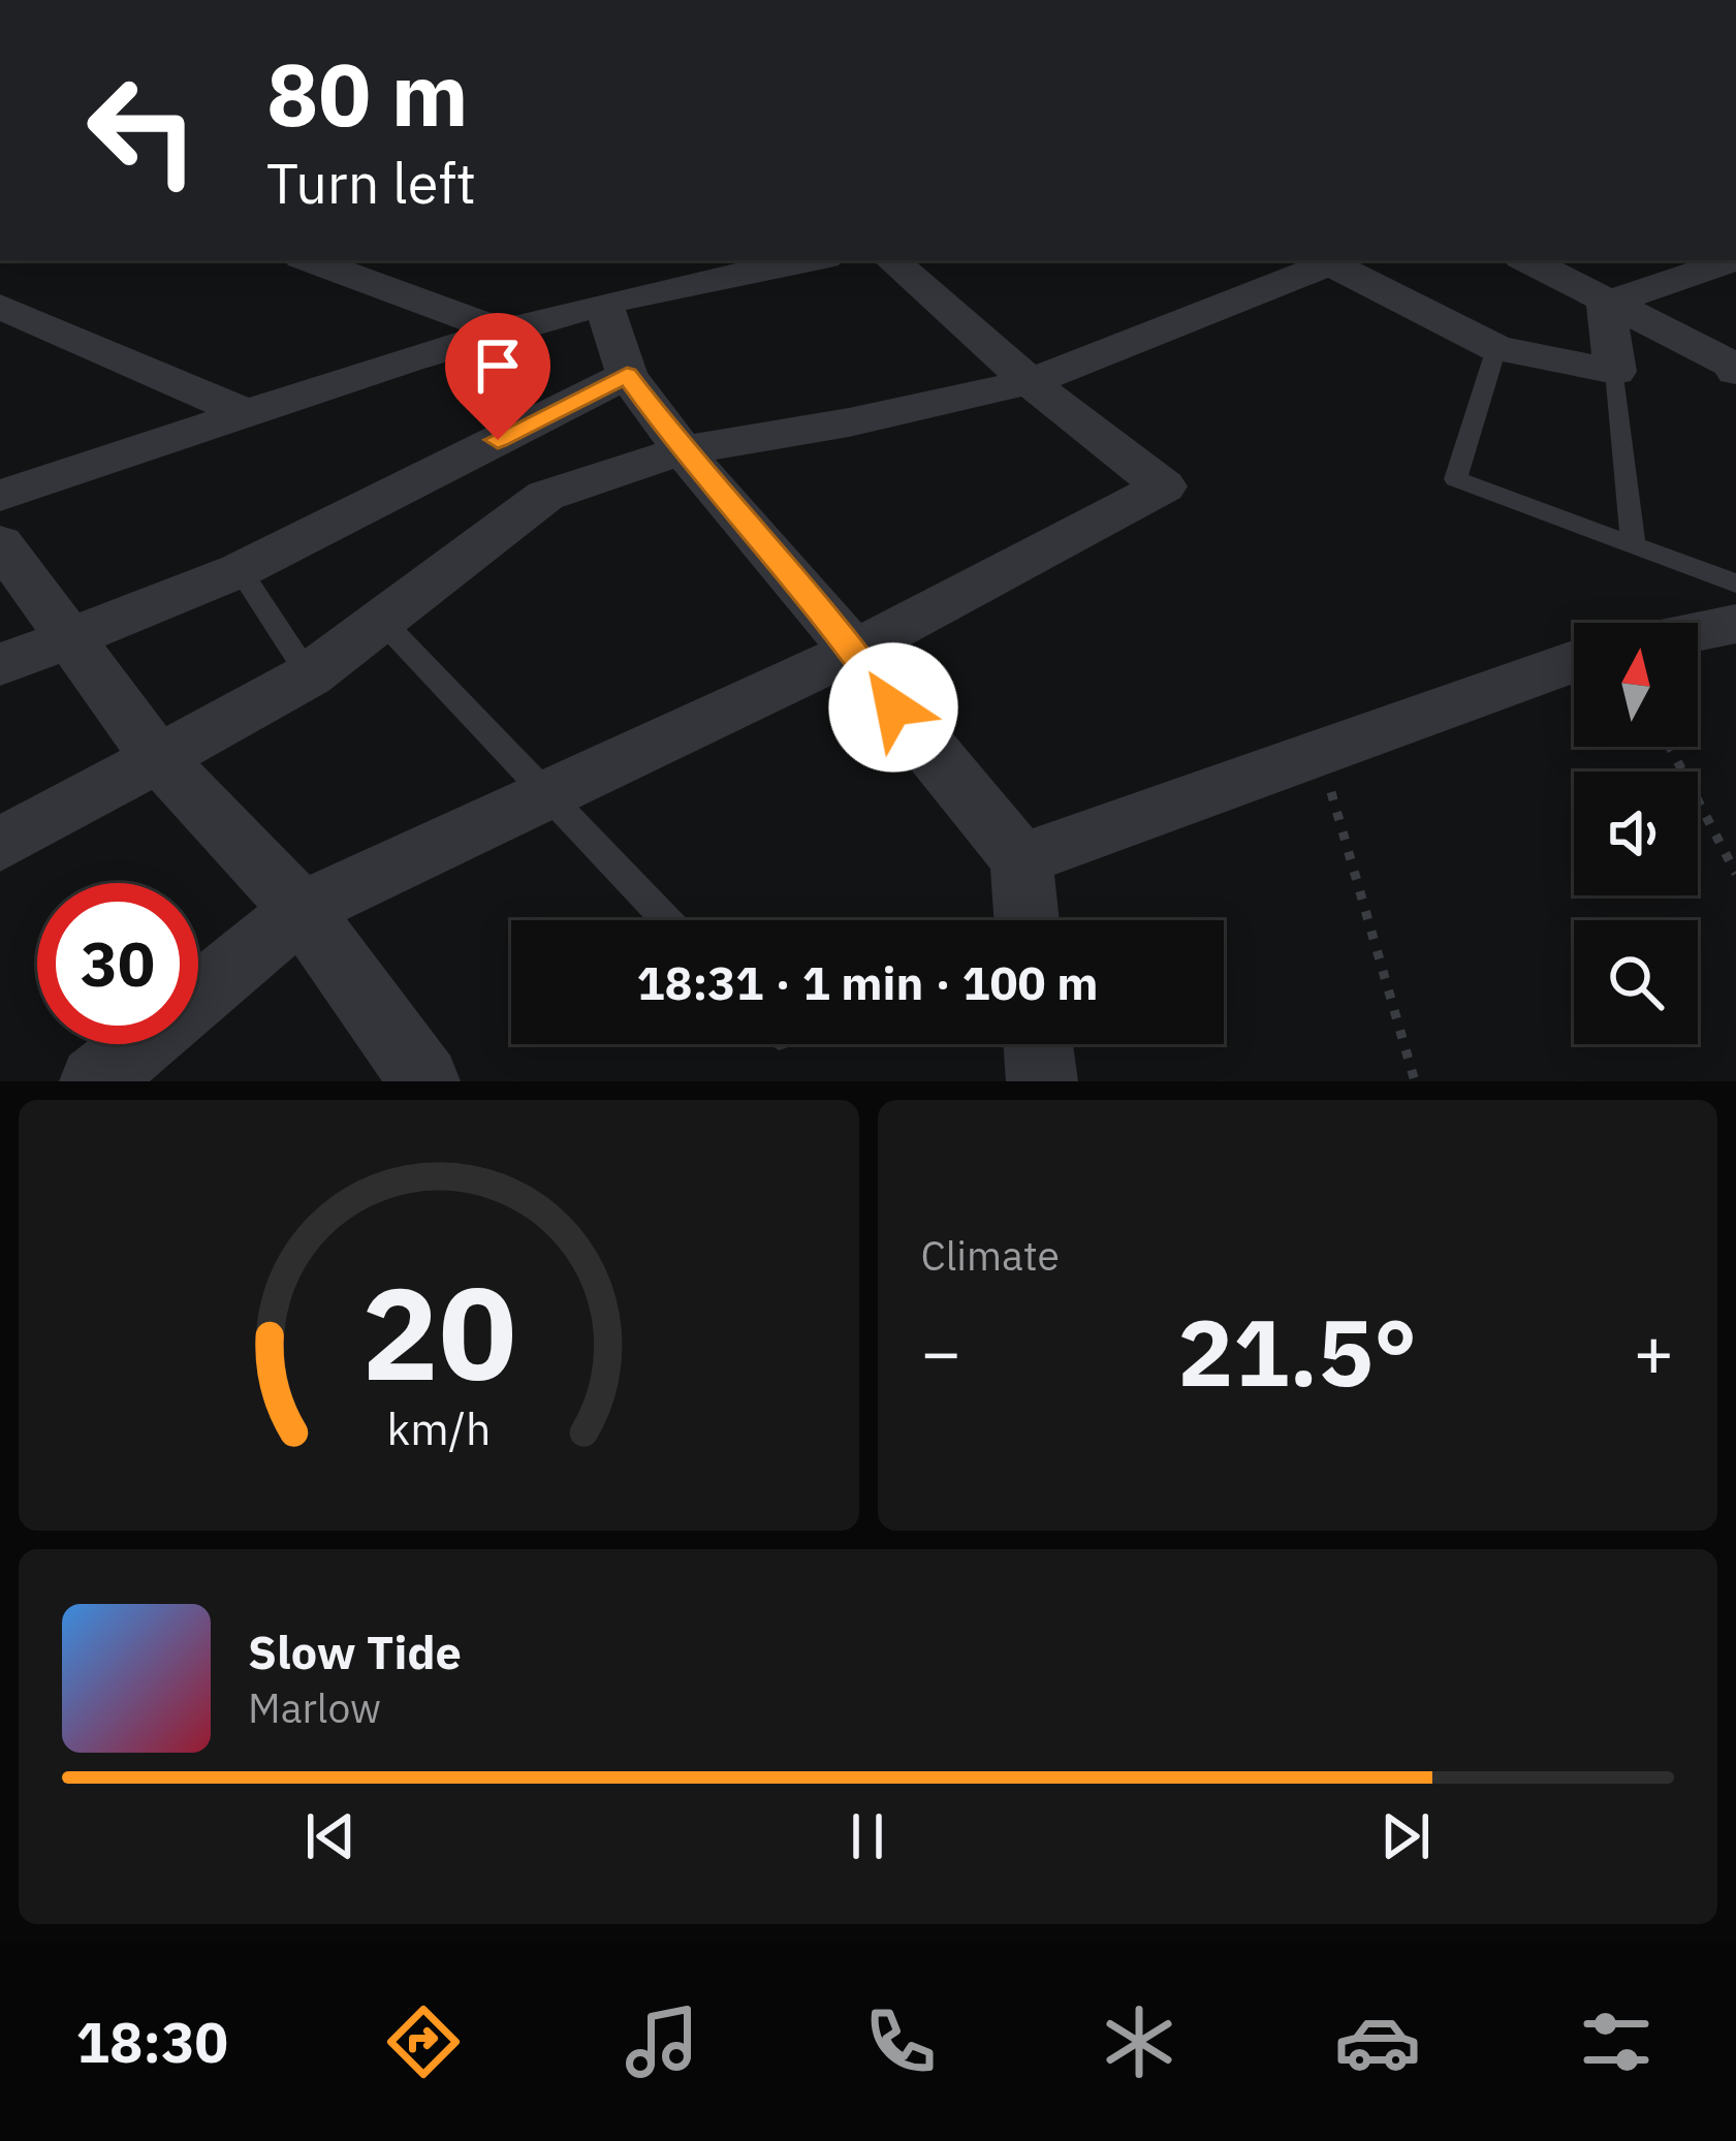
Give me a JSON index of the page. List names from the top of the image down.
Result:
{
  "north": "top",
  "page": {
    "turn": ["80 m", "Turn left"],
    "limit": "30",
    "trip": "18:31 · 1 min · 100 m",
    "tile": "Climate",
    "heat": ["−", "21.5°", "+"],
    "song": ["Slow Tide", "Marlow"],
    "tabs": "18:30",
    "gauge": ["20", "km/h"]
  }
}
